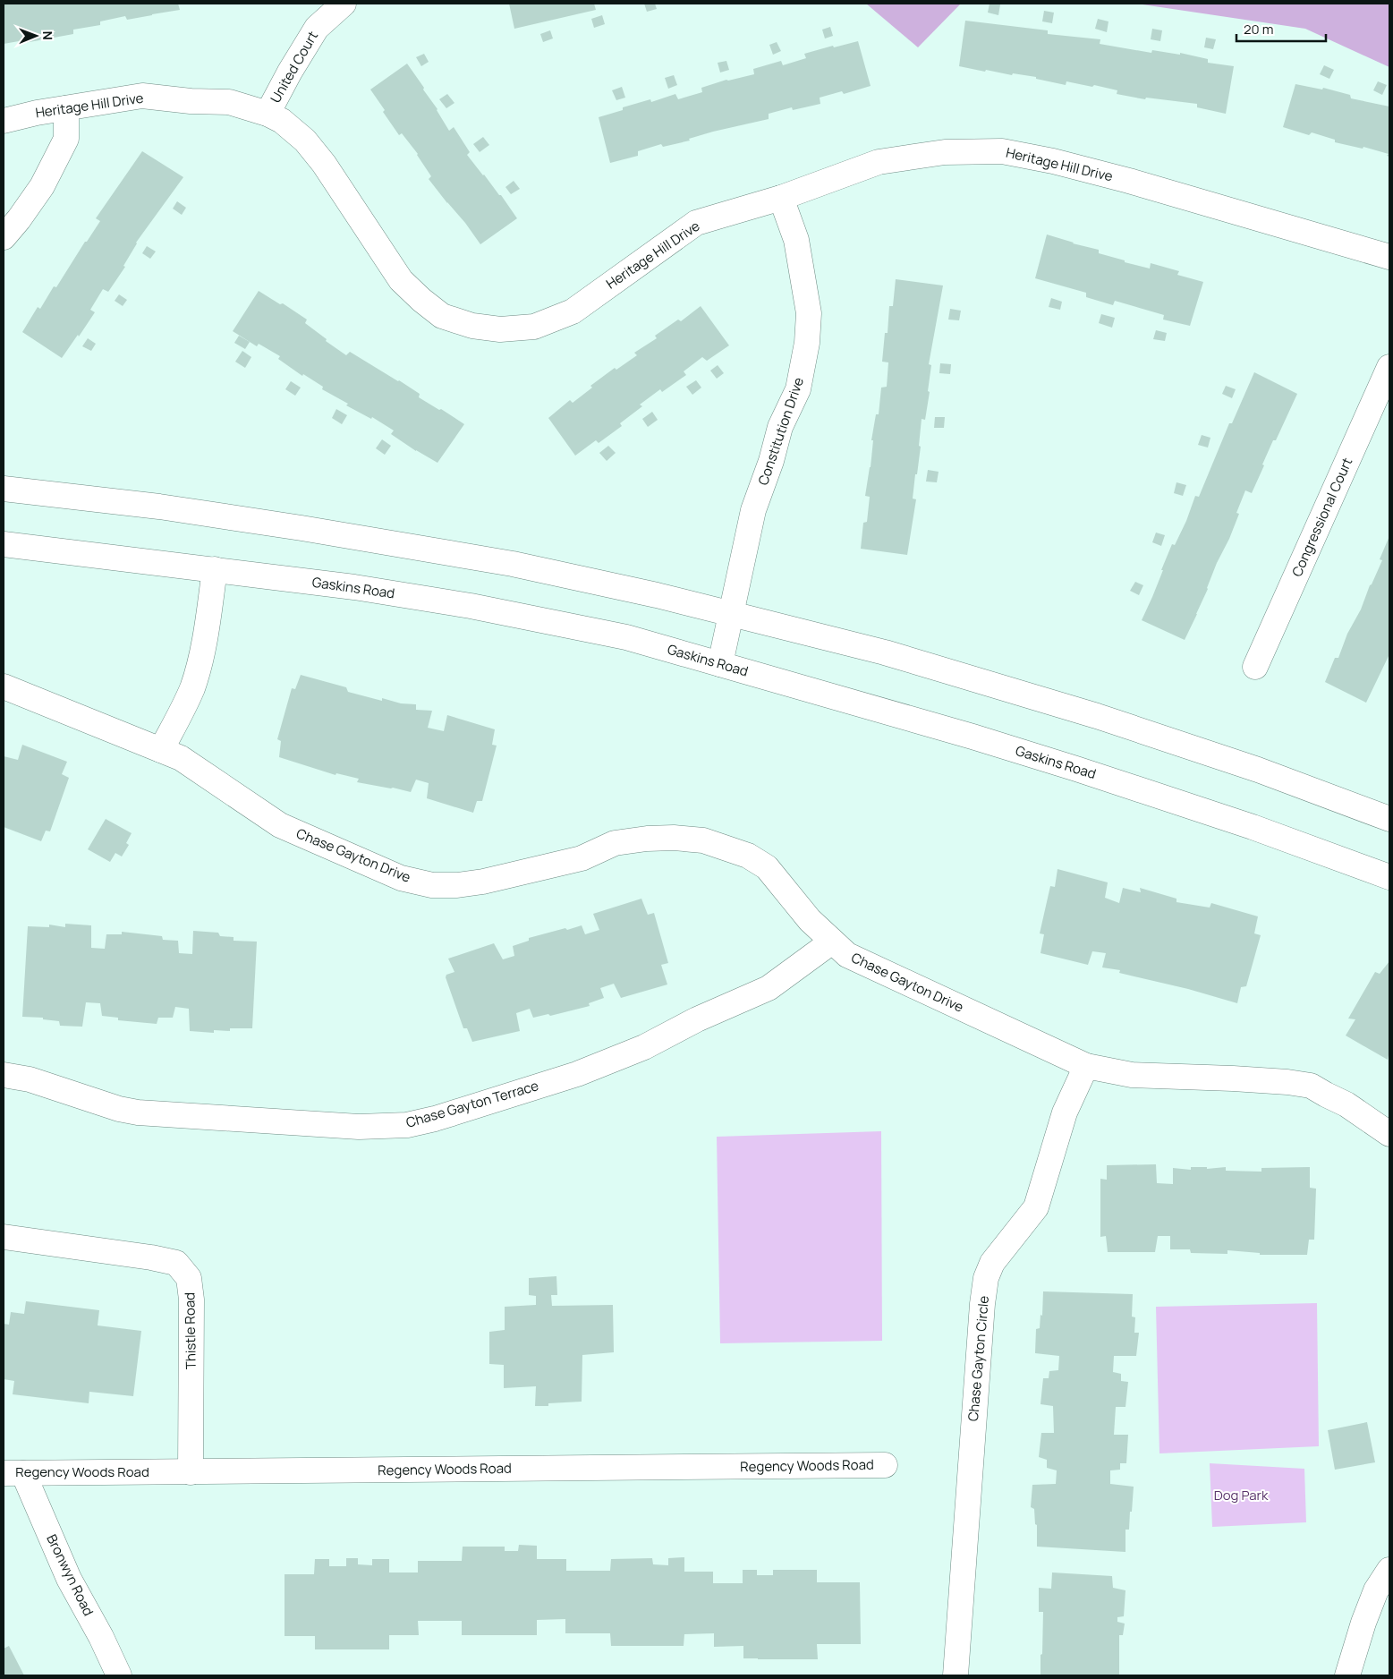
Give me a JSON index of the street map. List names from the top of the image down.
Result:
{
  "streets": {
    "street": [
      "United Court",
      "Heritage Hill Drive",
      "Constitution Drive",
      "Congressional Court",
      "Gaskins Road",
      "Chase Gayton Drive",
      "Chase Gayton Terrace",
      "Thistle Road",
      "Chase Gayton Circle",
      "Regency Woods Road",
      "Bronwyn Road"
    ]
  },
  "crossings": [
    ["United Court", "Heritage Hill Drive"],
    ["Heritage Hill Drive", "Constitution Drive"],
    ["Constitution Drive", "Gaskins Road"],
    ["Chase Gayton Drive", "Chase Gayton Terrace"],
    ["Chase Gayton Drive", "Chase Gayton Circle"],
    ["Thistle Road", "Regency Woods Road"],
    ["Regency Woods Road", "Bronwyn Road"]
  ],
  "parks": ["Dog Park"],
  "scale_bar": "20 m",
  "north": "right"
}
